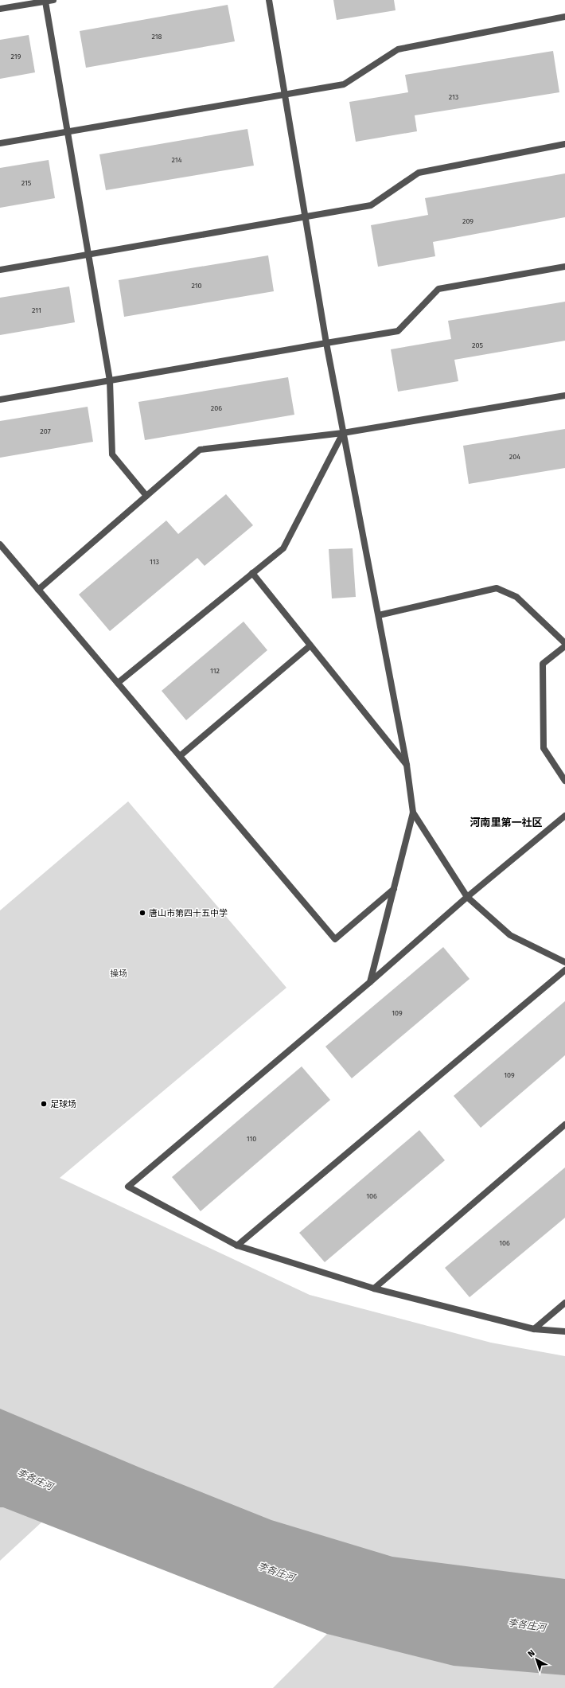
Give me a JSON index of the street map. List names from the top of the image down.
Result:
{
  "districts": ["河南里第一社区"],
  "water": ["李各庄河"],
  "parks": ["操场"],
  "places": ["唐山市第四十五中学", "足球场"],
  "house_numbers": [
    "218",
    "219",
    "213",
    "214",
    "215",
    "209",
    "210",
    "211",
    "205",
    "206",
    "207",
    "204",
    "113",
    "112",
    "109",
    "109",
    "110",
    "106",
    "106"
  ],
  "north": "top left"
}
